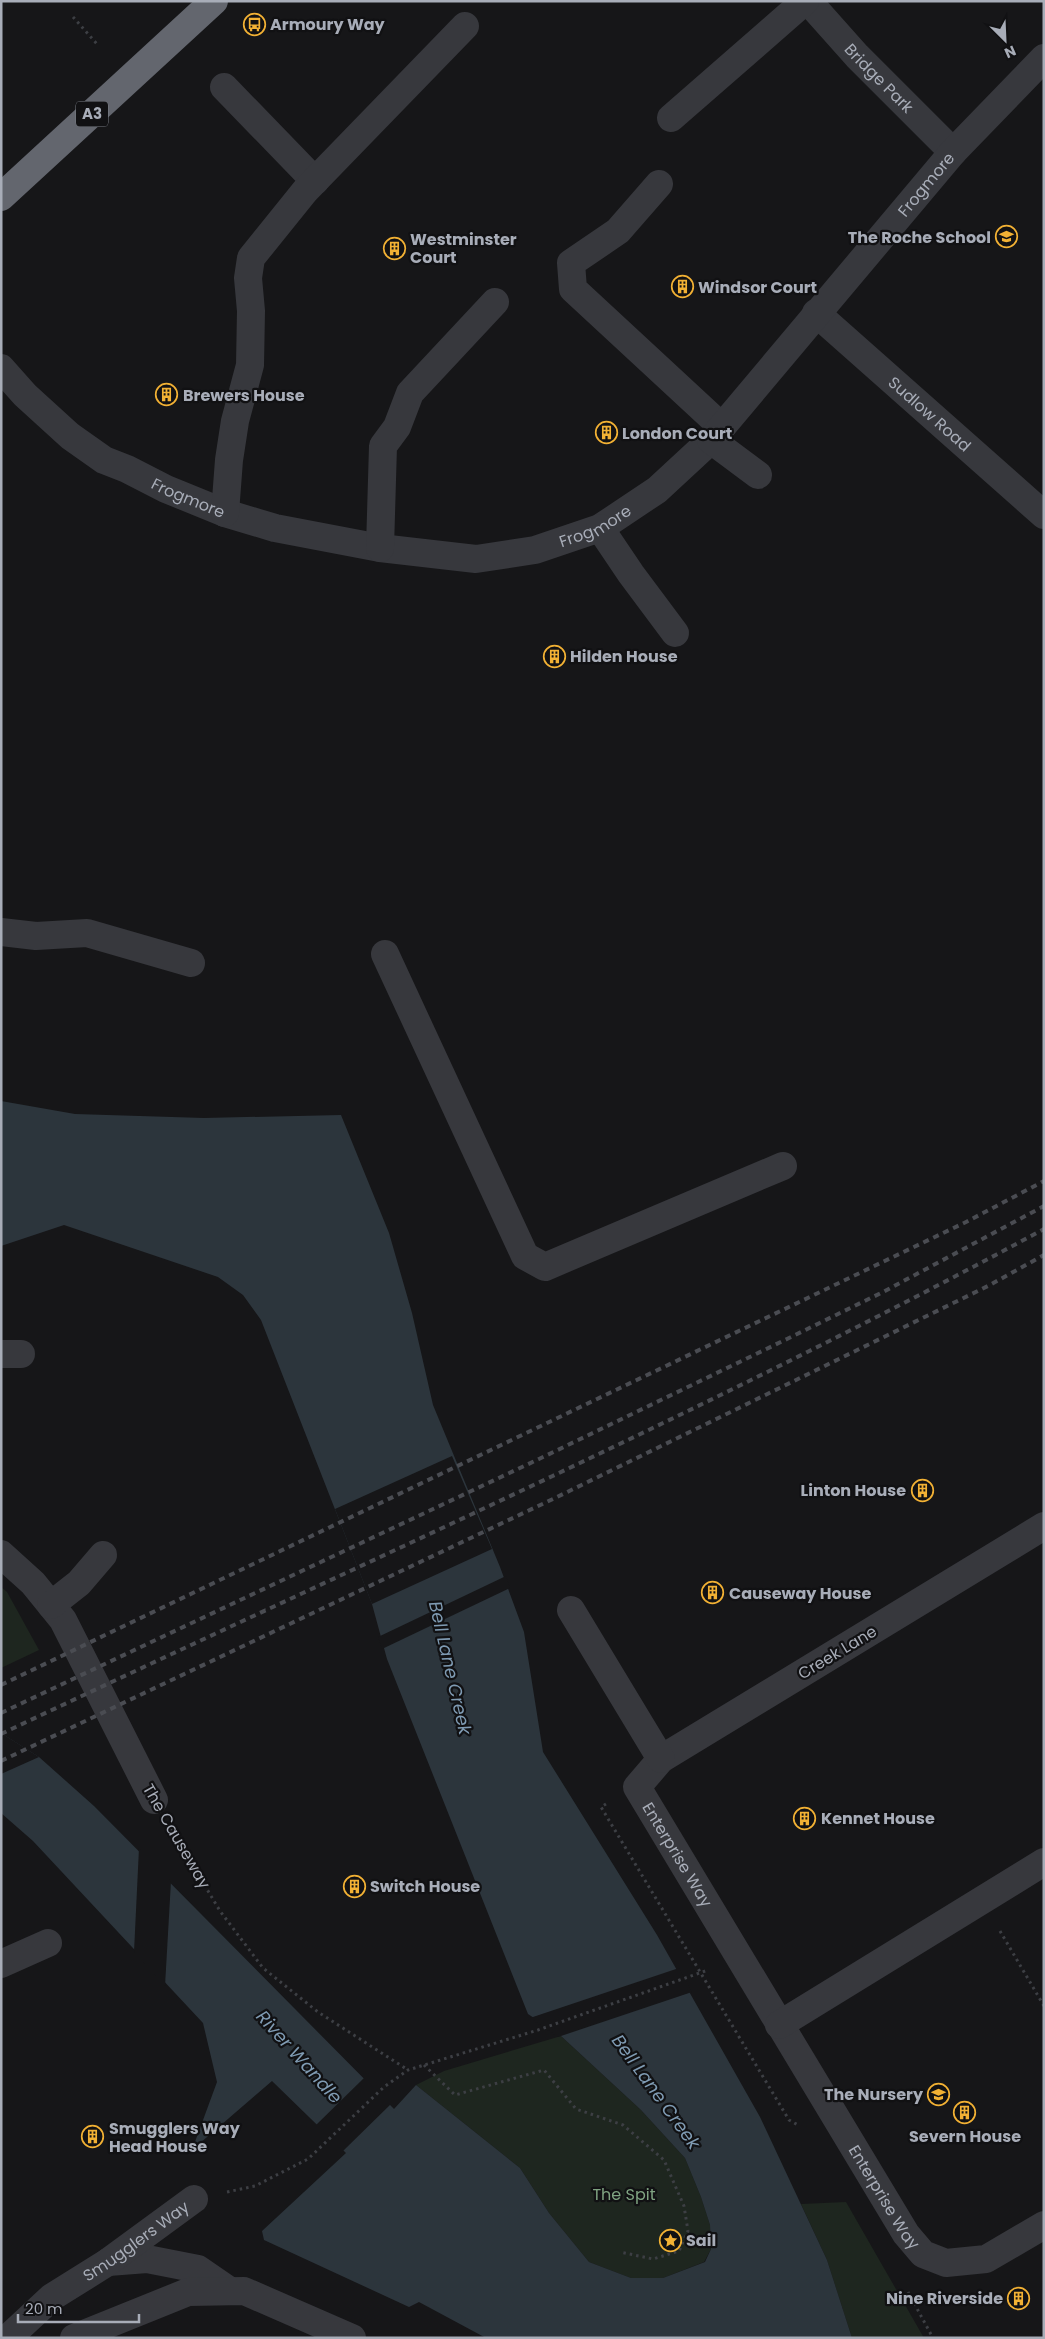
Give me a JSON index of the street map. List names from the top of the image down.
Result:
{
  "streets": {
    "highway": ["A3"],
    "street": [
      "Bridge Park",
      "Frogmore",
      "Sudlow Road",
      "Creek Lane",
      "The Causeway",
      "Enterprise Way",
      "Smugglers Way"
    ]
  },
  "crossings": [
    ["Bridge Park", "Frogmore"],
    ["Frogmore", "Sudlow Road"],
    ["Creek Lane", "Enterprise Way"]
  ],
  "water": ["Bell Lane Creek", "River Wandle"],
  "parks": ["The Spit"],
  "places": {
    "bus stop": ["Armoury Way"],
    "school or university": ["The Roche School", "The Nursery"],
    "building": [
      "Westminster Court",
      "Windsor Court",
      "Brewers House",
      "London Court",
      "Hilden House",
      "Linton House",
      "Causeway House",
      "Kennet House",
      "Switch House",
      "Severn House",
      "Smugglers Way Head House",
      "Nine Riverside"
    ],
    "place": ["Sail"]
  },
  "scale_bar": "20 m",
  "north": "bottom right"
}
